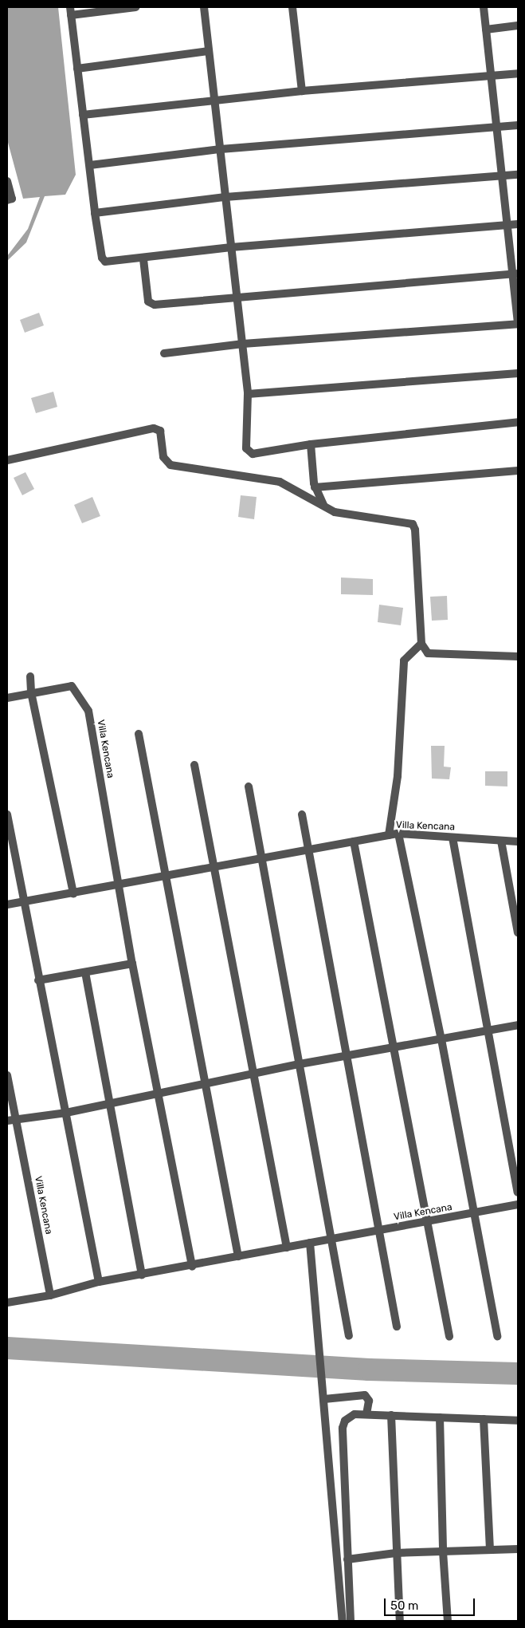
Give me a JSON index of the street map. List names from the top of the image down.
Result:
{
  "streets": {
    "street": ["Villa Kencana"]
  },
  "scale_bar": "50 m"
}
